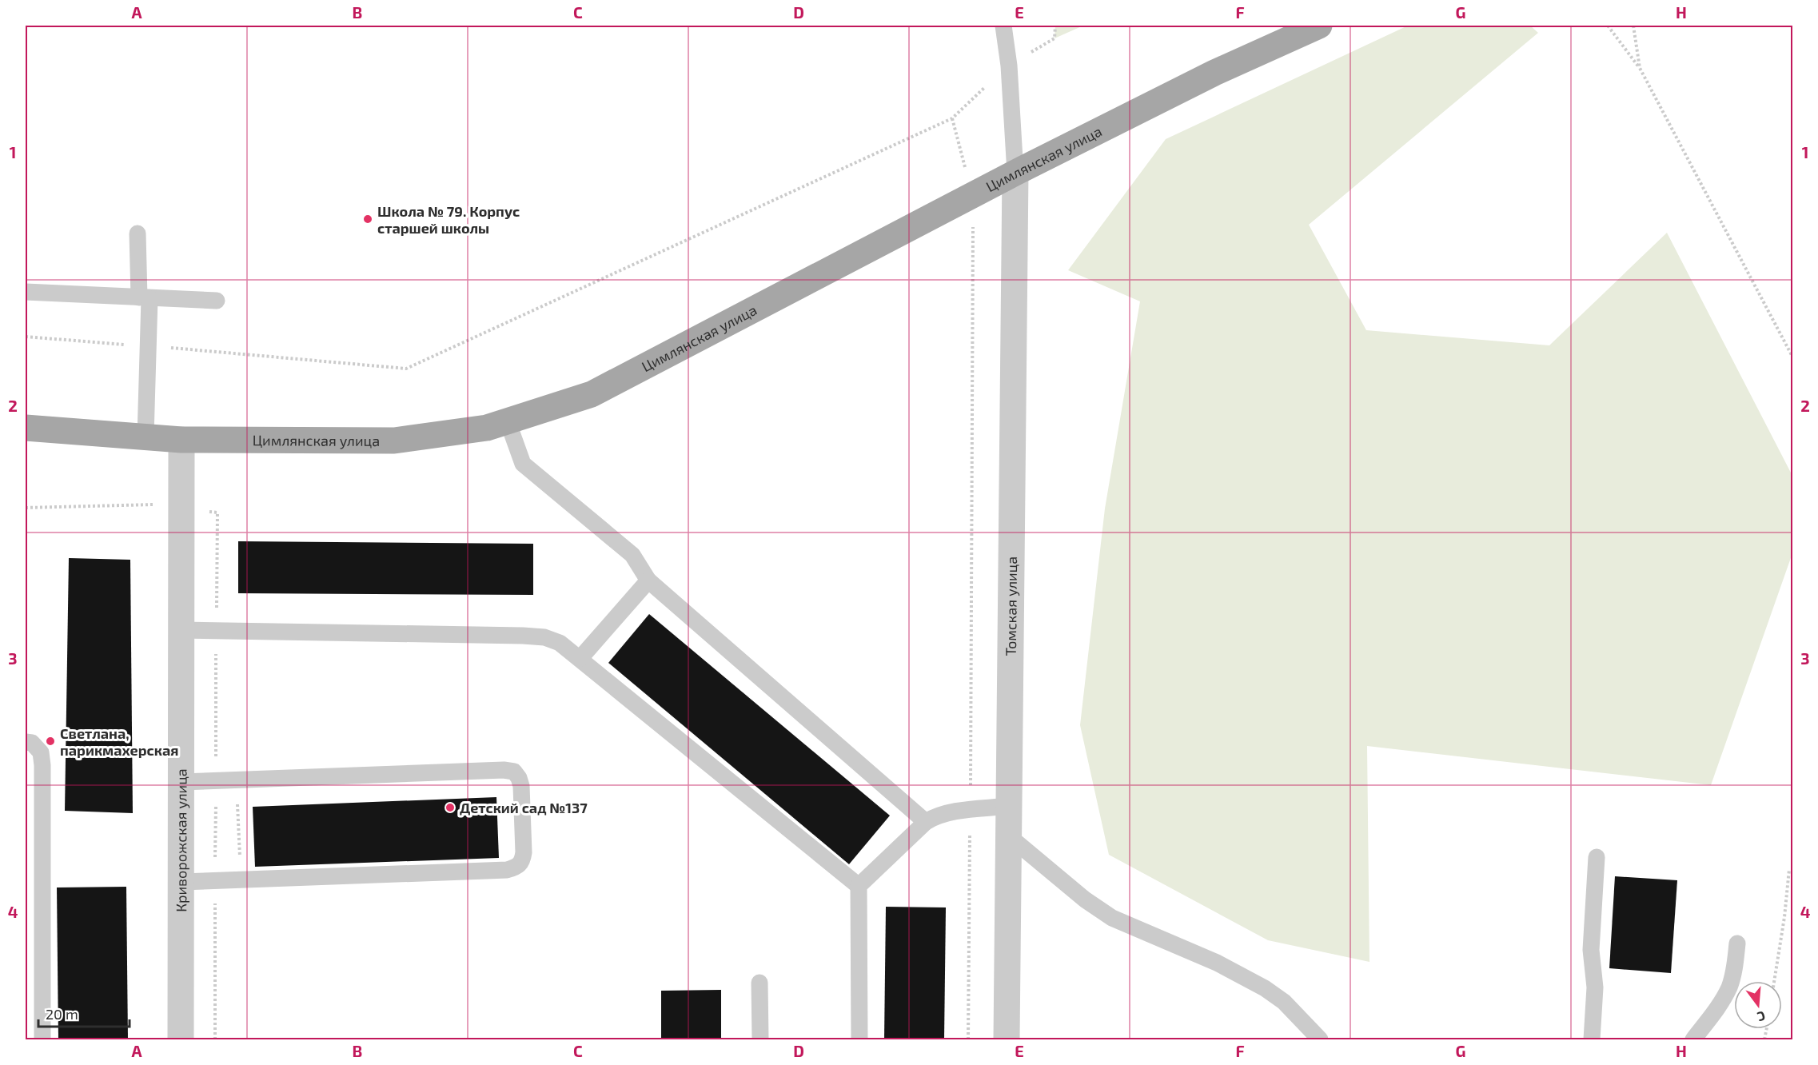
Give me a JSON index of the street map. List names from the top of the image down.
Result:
{
  "streets": {
    "main road": ["Цимлянская улица"],
    "street": ["Томская улица", "Криворожская улица"]
  },
  "crossings": [
    ["Цимлянская улица", "Томская улица"],
    ["Цимлянская улица", "Криворожская улица"]
  ],
  "places": ["Школа № 79. Корпус старшей школы", "Светлана, парикмахерская", "Детский сад №137"],
  "scale_bar": "20 m",
  "north": "bottom",
  "grid": {
    "columns": [
      "A",
      "B",
      "C",
      "D",
      "E",
      "F",
      "G",
      "H"
    ],
    "rows": [
      "1",
      "2",
      "3",
      "4"
    ]
  }
}
